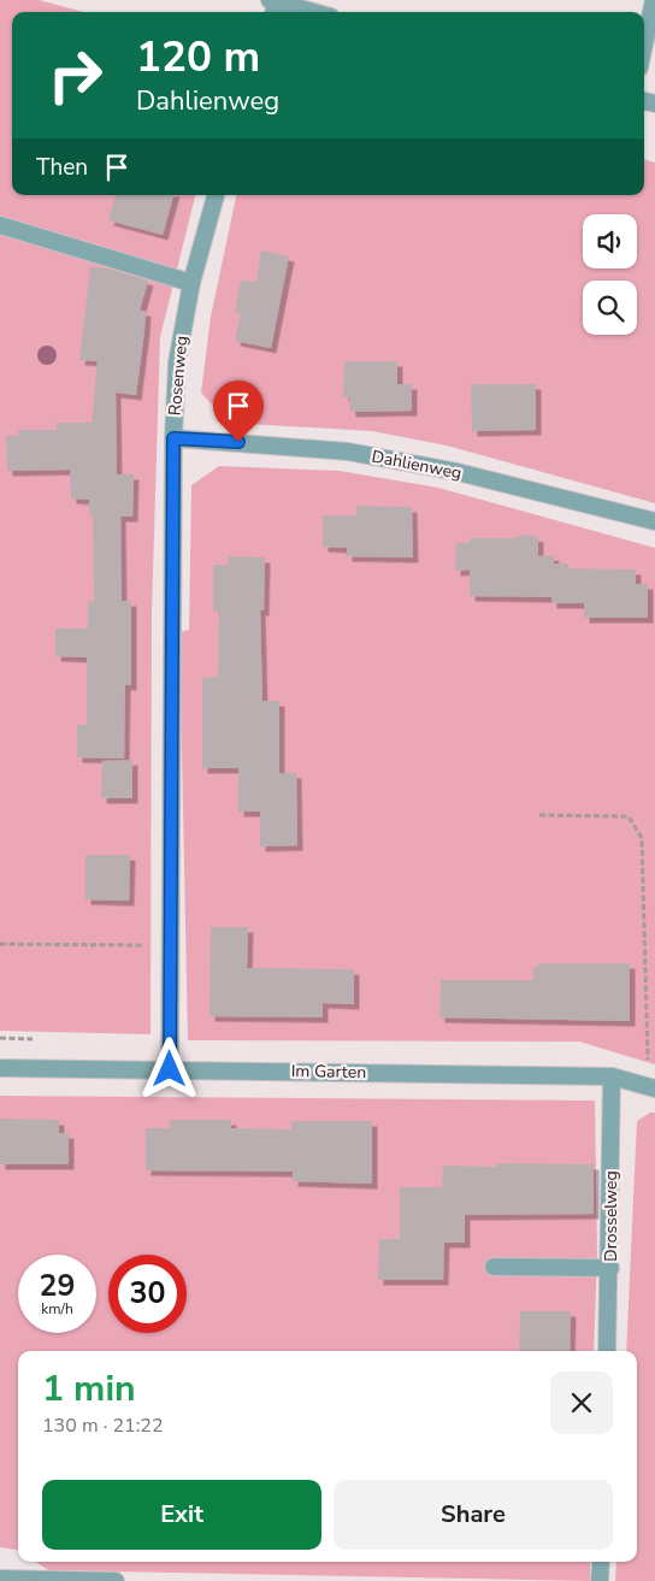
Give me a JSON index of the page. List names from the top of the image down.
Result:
{
  "streets": {
    "street": [
      "Rosenweg",
      "Dahlienweg",
      "Im Garten",
      "Drosselweg"
    ]
  },
  "crossings": [
    ["Rosenweg", "Dahlienweg"],
    ["Rosenweg", "Im Garten"],
    ["Im Garten", "Drosselweg"]
  ],
  "page": {
    "turn": ["120 m", "Dahlienweg"],
    "then": "Then",
    "speed": "29 km/h",
    "limit": "30",
    "heading": ["1 min", "130 m · 21:22"],
    "buttons": ["Exit", "Share"]
  }
}
